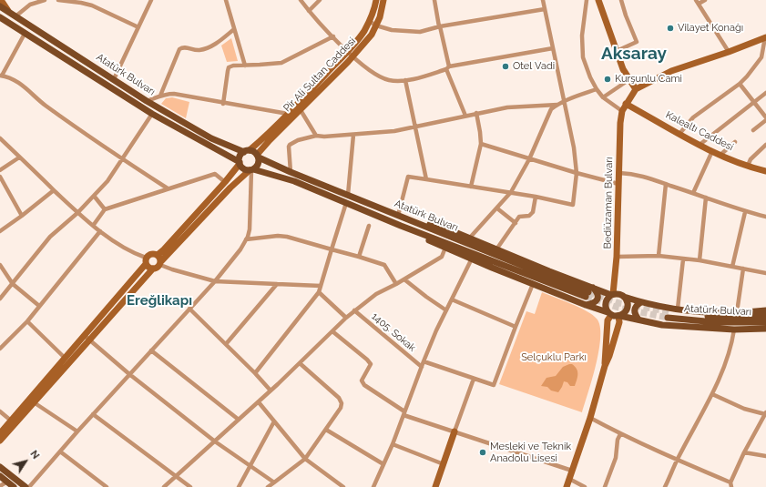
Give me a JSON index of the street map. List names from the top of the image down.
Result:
{
  "streets": {
    "main road": [
      "Atatürk Bulvarı",
      "Pir Ali Sultan Caddesi",
      "Kalealtı Caddesi",
      "Bediüzaman Bulvarı"
    ],
    "street": ["1405. Sokak"]
  },
  "crossings": [
    ["Atatürk Bulvarı", "Pir Ali Sultan Caddesi"]
  ],
  "districts": ["Aksaray", "Ereğlikapı"],
  "parks": ["Selçuklu Parkı"],
  "places": [
    "Vilayet Konağı",
    "Otel Vadi",
    "Kurşunlu Cami",
    "Mesleki ve Teknik Anadolu Lisesi"
  ],
  "north": "top right"
}
